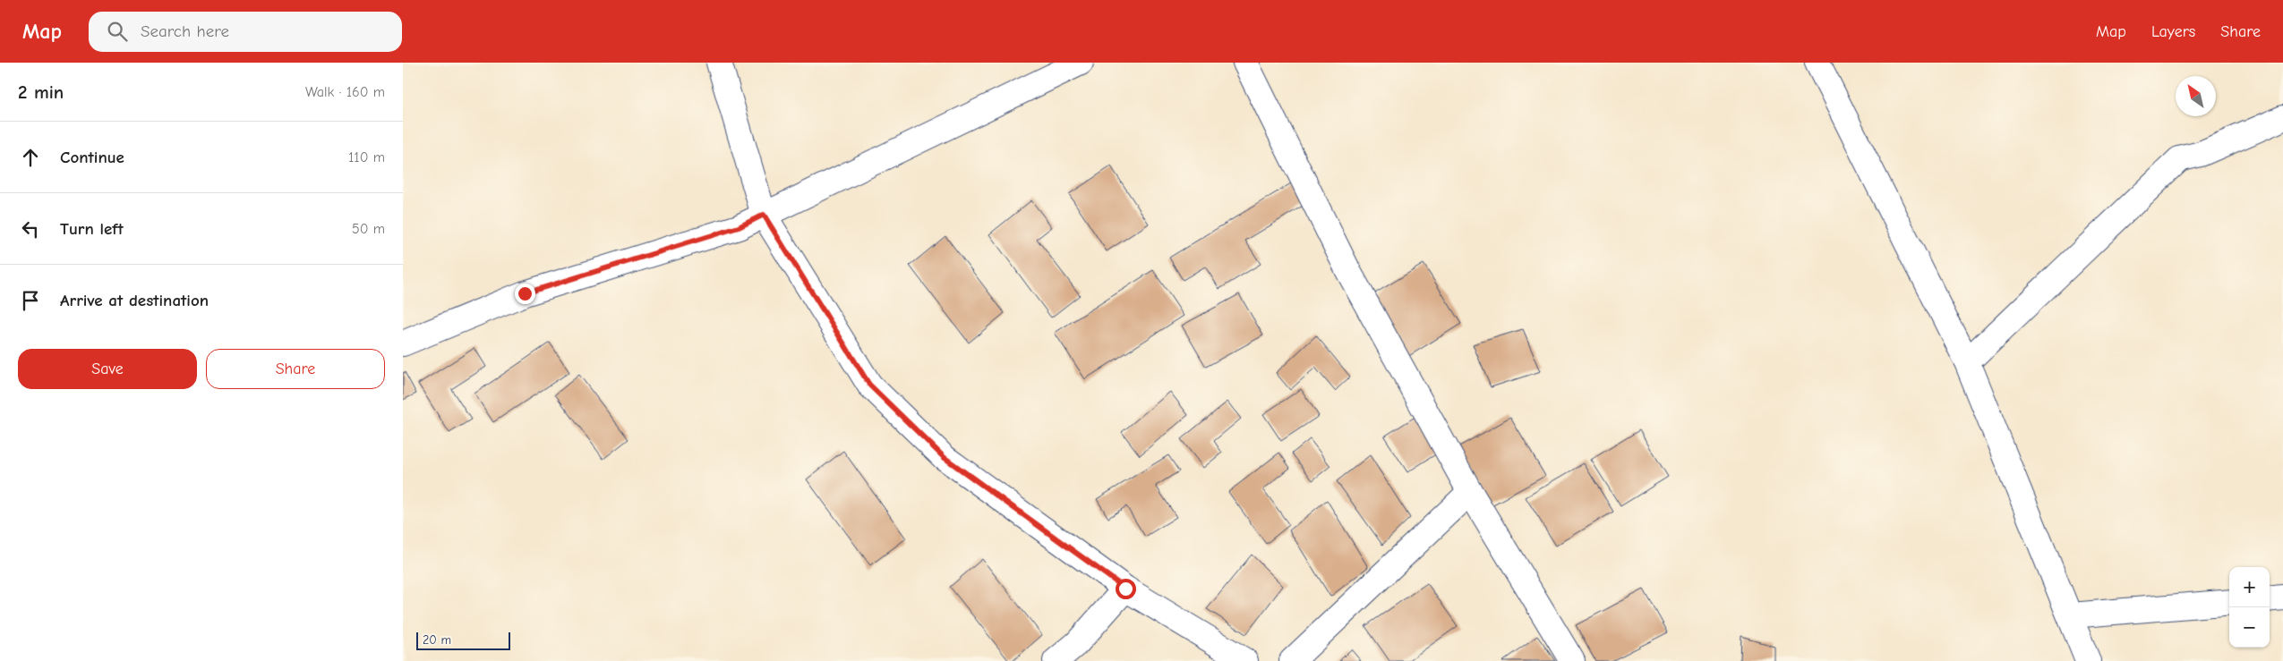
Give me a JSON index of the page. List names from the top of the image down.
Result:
{
  "scale_bar": "20 m",
  "north": "top left",
  "page": {
    "header": "Map",
    "search": "Search here",
    "nav": ["Map", "Layers", "Share"],
    "heading": ["2 min", "Walk · 160 m"],
    "list": [
      ["Continue", "110 m"],
      ["Turn left", "50 m"],
      "Arrive at destination"
    ],
    "buttons": ["Save", "Share"],
    "map_buttons": ["+", "−"],
    "scale": "20 m"
  }
}
